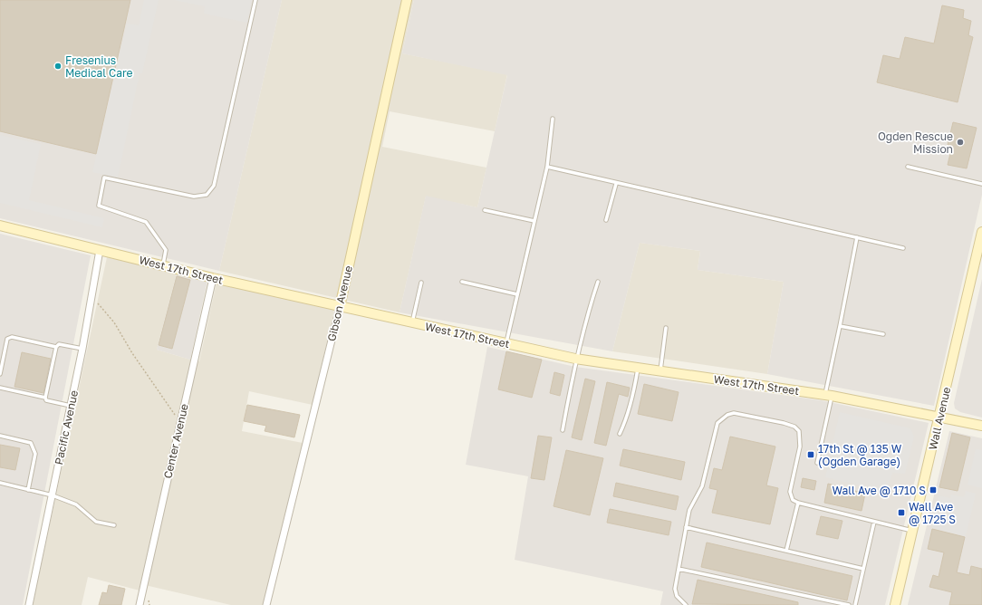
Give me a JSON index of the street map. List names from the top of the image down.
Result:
{
  "streets": {
    "street": [
      "West 17th Street",
      "Gibson Avenue",
      "Wall Avenue",
      "Pacific Avenue",
      "Center Avenue"
    ]
  },
  "crossings": [
    ["West 17th Street", "Gibson Avenue"],
    ["West 17th Street", "Wall Avenue"],
    ["West 17th Street", "Pacific Avenue"],
    ["West 17th Street", "Center Avenue"]
  ],
  "places": {
    "other": ["Fresenius Medical Care", "Ogden Rescue Mission"],
    "transit": ["17th St @ 135 W (Ogden Garage)", "Wall Ave @ 1710 S", "Wall Ave @ 1725 S"]
  }
}
